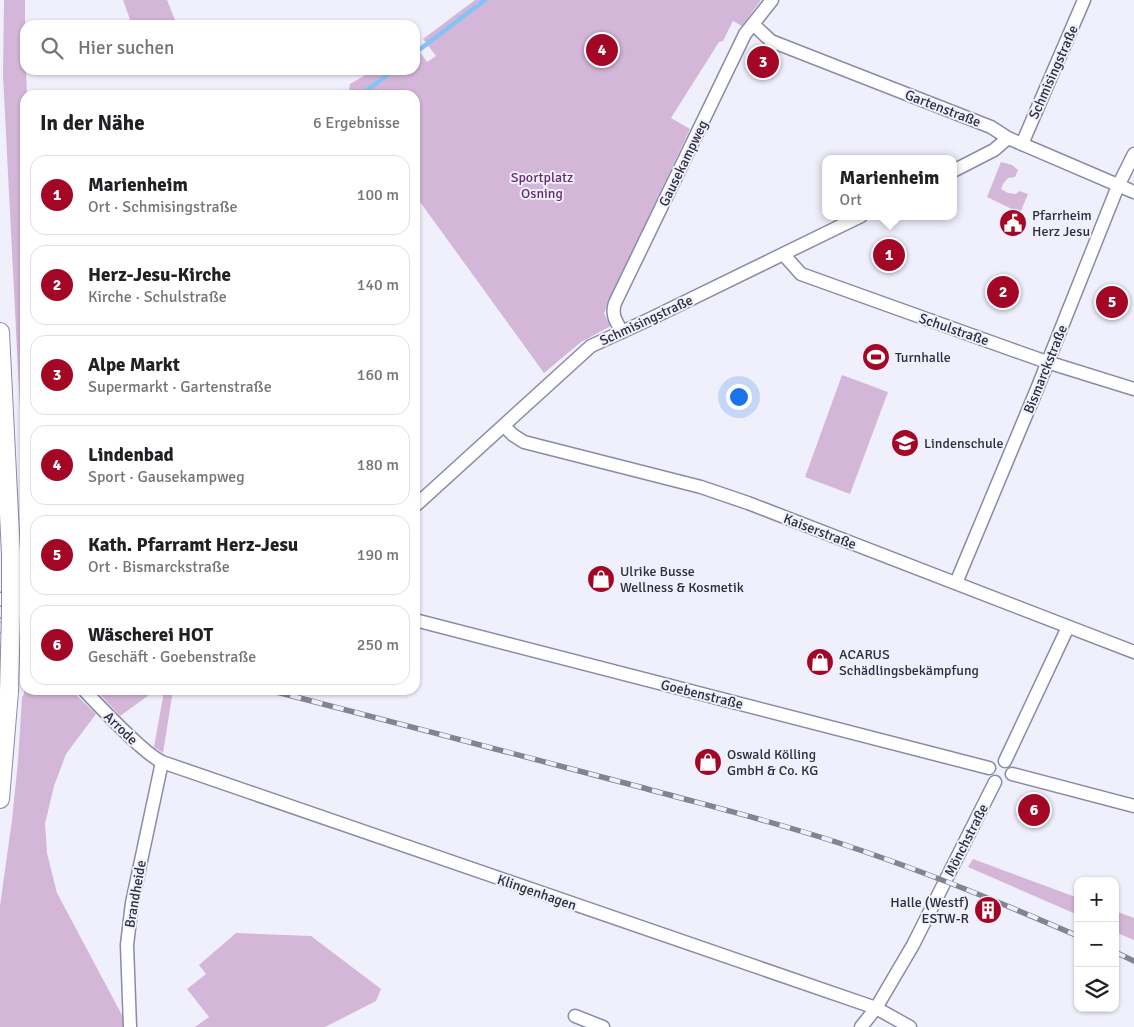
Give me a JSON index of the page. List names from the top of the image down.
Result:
{
  "streets": {
    "street": [
      "Schmisingstraße",
      "Gartenstraße",
      "Gausekampweg",
      "Schulstraße",
      "Bismarckstraße",
      "Kaiserstraße",
      "Goebenstraße",
      "Arrode",
      "Mönchstraße",
      "Klingenhagen",
      "Brandheide"
    ]
  },
  "crossings": [
    ["Schmisingstraße", "Gartenstraße"],
    ["Schmisingstraße", "Gausekampweg"],
    ["Schmisingstraße", "Schulstraße"],
    ["Schmisingstraße", "Kaiserstraße"],
    ["Gartenstraße", "Gausekampweg"],
    ["Gartenstraße", "Bismarckstraße"],
    ["Schulstraße", "Bismarckstraße"],
    ["Bismarckstraße", "Kaiserstraße"],
    ["Goebenstraße", "Mönchstraße"],
    ["Arrode", "Klingenhagen"],
    ["Arrode", "Brandheide"],
    ["Mönchstraße", "Klingenhagen"],
    ["Klingenhagen", "Brandheide"]
  ],
  "parks": ["Sportplatz Osning"],
  "places": {
    "public building": ["Pfarrheim Herz Jesu"],
    "sports": ["Turnhalle"],
    "school or university": ["Lindenschule"],
    "shop": ["Ulrike Busse Wellness & Kosmetik", "ACARUS Schädlingsbekämpfung", "Oswald Kölling GmbH & Co. KG"],
    "building": ["Halle (Westf) ESTW-R"]
  },
  "page": {
    "search": "Hier suchen",
    "pins": [
      "4",
      "3",
      "1",
      "2",
      "5",
      "6"
    ],
    "heading": ["In der Nähe", "6 Ergebnisse"],
    "popup": ["Marienheim", "Ort"],
    "list": [
      {
        "mark": "1",
        "name": "Marienheim",
        "note": "Ort · Schmisingstraße",
        "value": "100 m"
      },
      {
        "mark": "2",
        "name": "Herz-Jesu-Kirche",
        "note": "Kirche · Schulstraße",
        "value": "140 m"
      },
      {
        "mark": "3",
        "name": "Alpe Markt",
        "note": "Supermarkt · Gartenstraße",
        "value": "160 m"
      },
      {
        "mark": "4",
        "name": "Lindenbad",
        "note": "Sport · Gausekampweg",
        "value": "180 m"
      },
      {
        "mark": "5",
        "name": "Kath. Pfarramt Herz-Jesu",
        "note": "Ort · Bismarckstraße",
        "value": "190 m"
      },
      {
        "mark": "6",
        "name": "Wäscherei HOT",
        "note": "Geschäft · Goebenstraße",
        "value": "250 m"
      }
    ],
    "map_buttons": ["+", "−"]
  }
}
